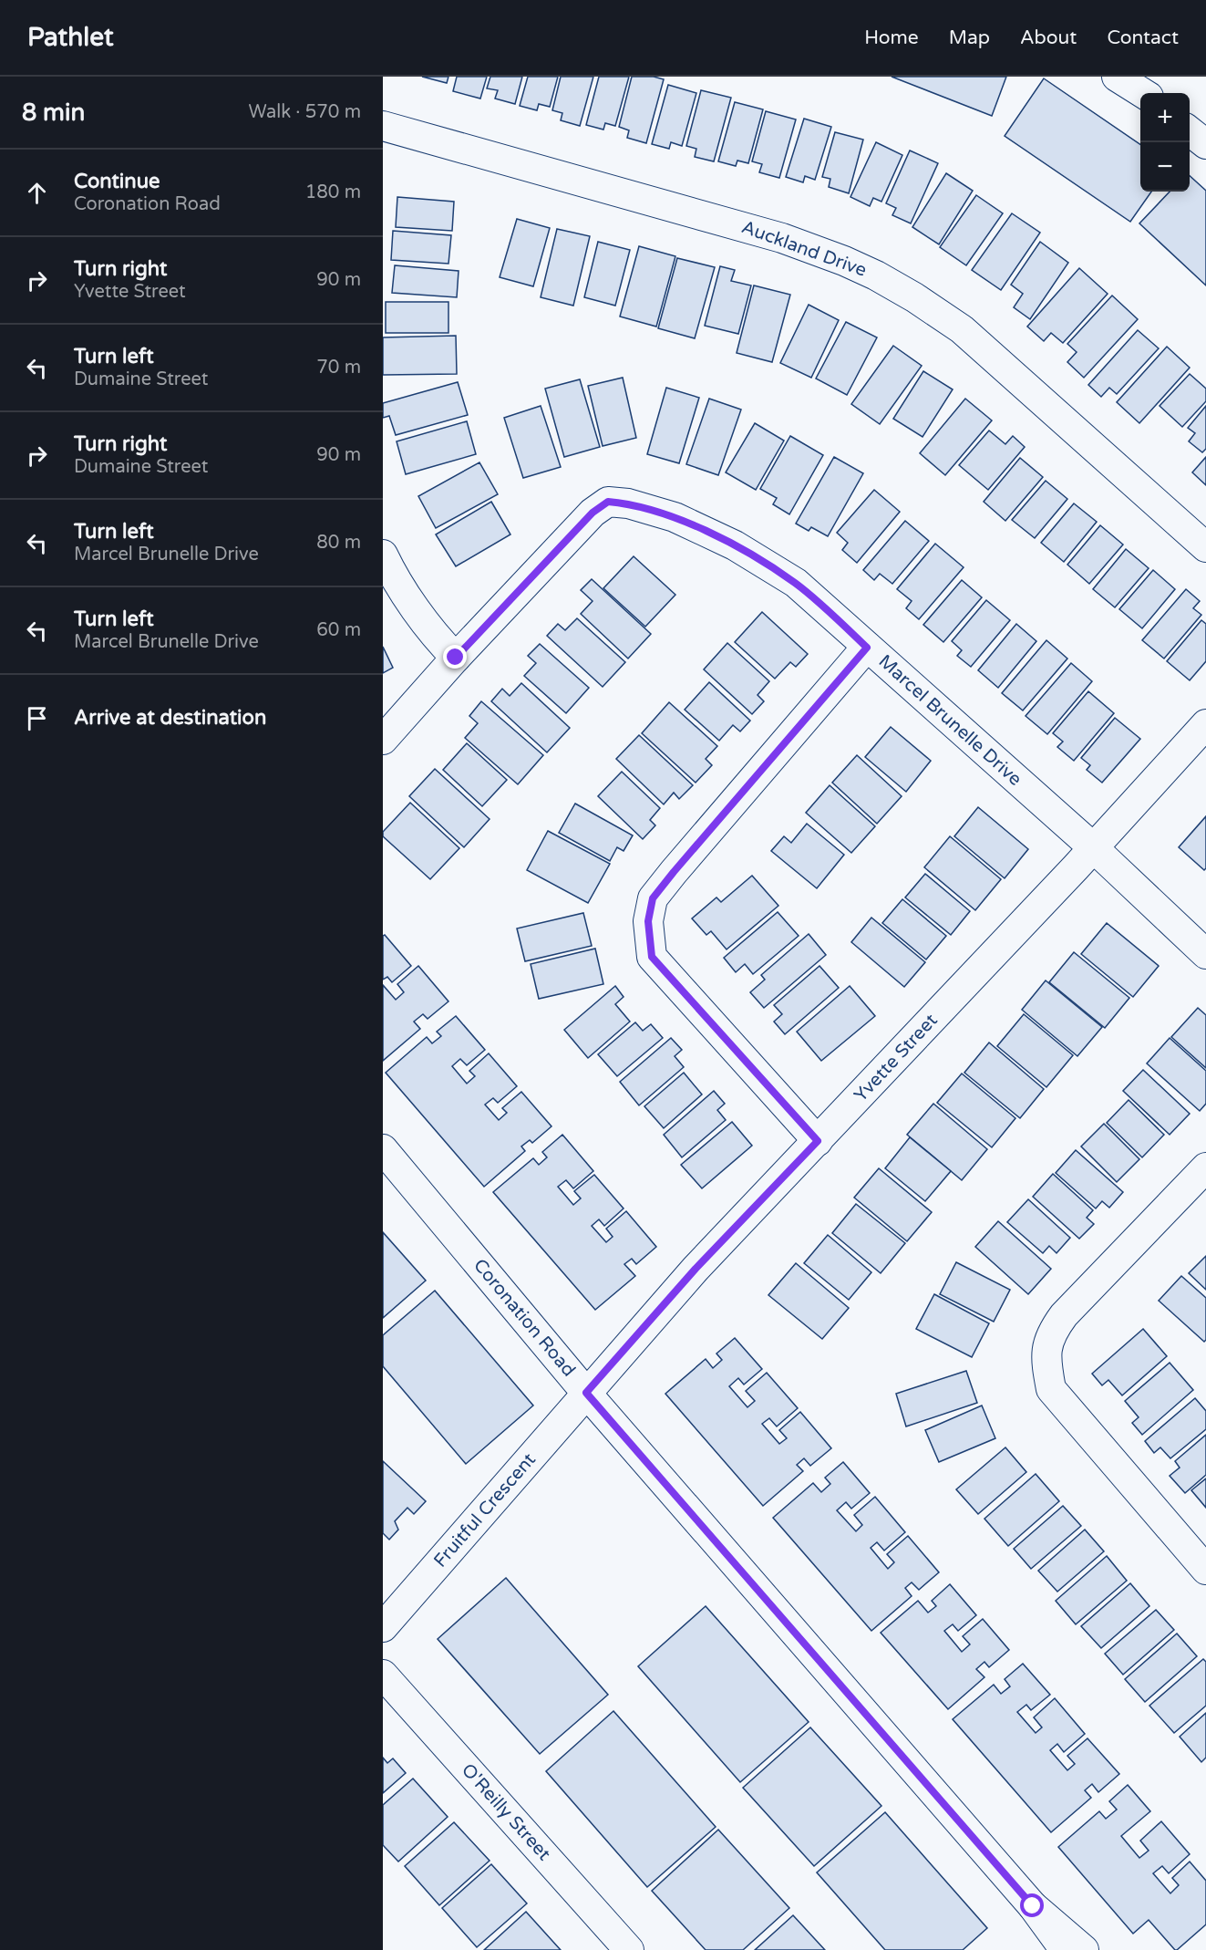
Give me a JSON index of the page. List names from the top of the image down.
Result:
{
  "streets": {
    "street": [
      "Auckland Drive",
      "Marcel Brunelle Drive",
      "Yvette Street",
      "Coronation Road",
      "Fruitful Crescent",
      "O'Reilly Street"
    ]
  },
  "crossings": [
    ["Marcel Brunelle Drive", "Yvette Street"],
    ["Yvette Street", "Coronation Road"],
    ["Yvette Street", "Fruitful Crescent"],
    ["Coronation Road", "Fruitful Crescent"]
  ],
  "page": {
    "header": "Pathlet",
    "nav": [
      "Home",
      "Map",
      "About",
      "Contact"
    ],
    "heading": ["8 min", "Walk · 570 m"],
    "map_buttons": ["+", "−"],
    "list": [
      ["Continue", "Coronation Road", "180 m"],
      ["Turn right", "Yvette Street", "90 m"],
      ["Turn left", "Dumaine Street", "70 m"],
      ["Turn right", "Dumaine Street", "90 m"],
      ["Turn left", "Marcel Brunelle Drive", "80 m"],
      ["Turn left", "Marcel Brunelle Drive", "60 m"],
      "Arrive at destination"
    ]
  }
}
